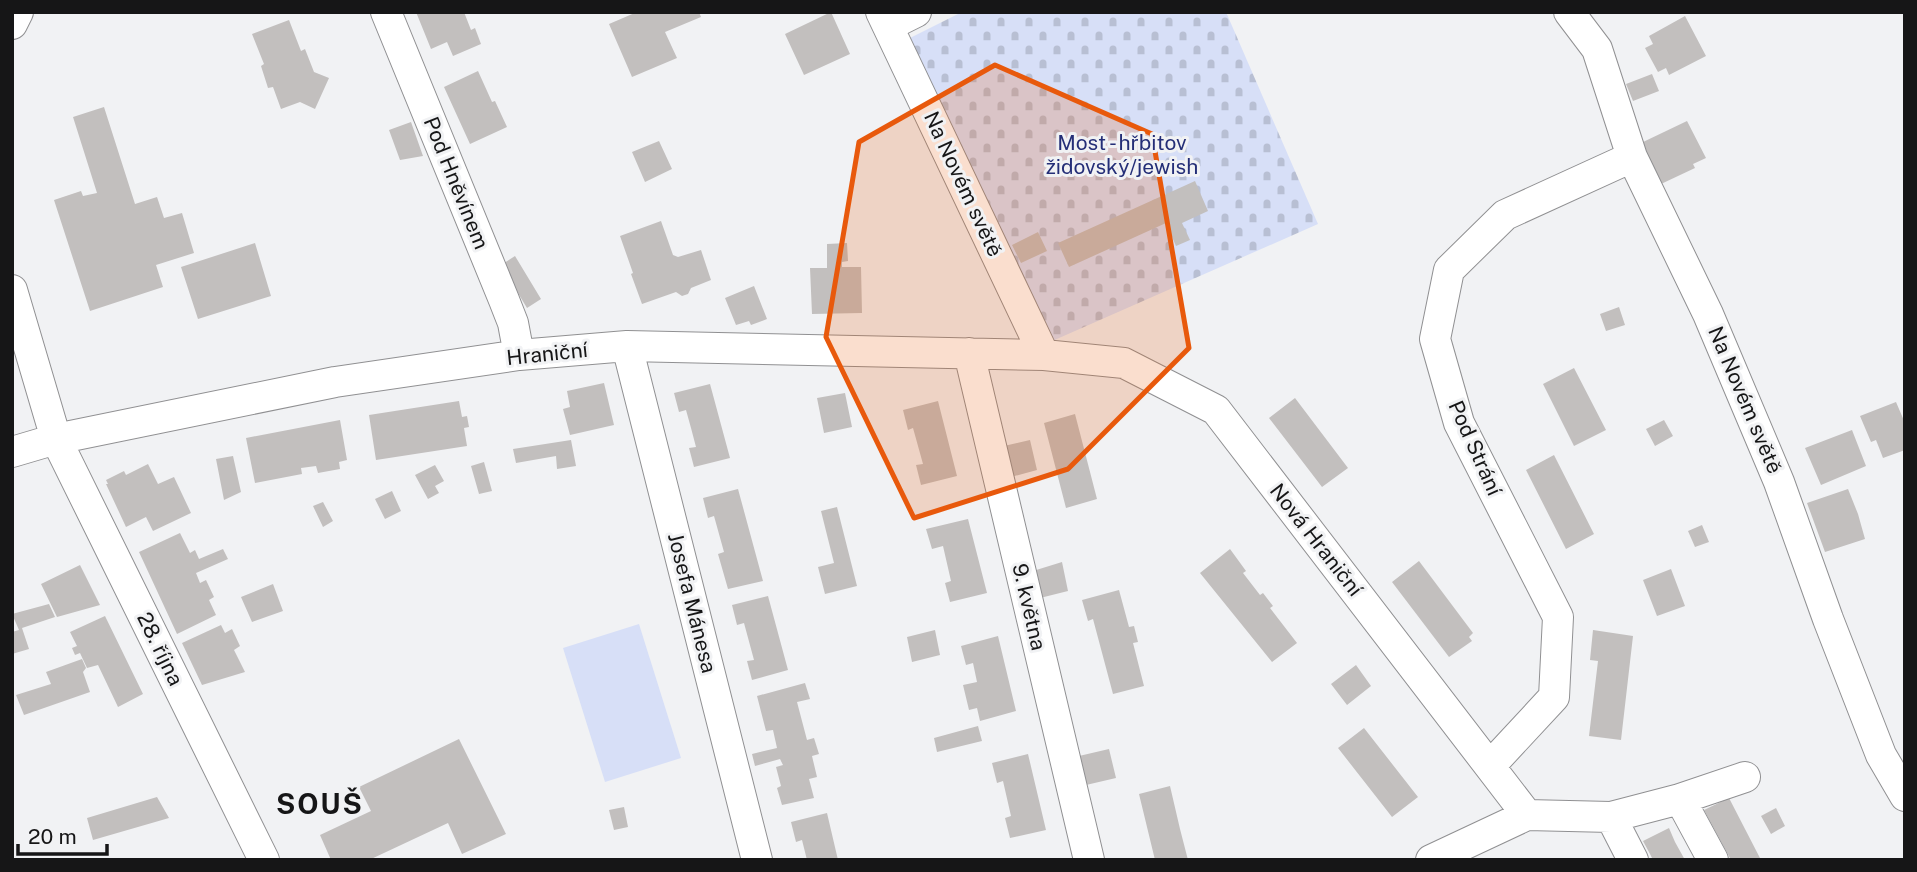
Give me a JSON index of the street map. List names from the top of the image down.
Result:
{
  "streets": {
    "street": [
      "Pod Hněvínem",
      "Na Novém světě",
      "Hraniční",
      "Pod Strání",
      "Nová Hraniční",
      "Josefa Mánesa",
      "9. května",
      "28. října"
    ]
  },
  "crossings": [
    ["Pod Hněvínem", "Hraniční"],
    ["Na Novém světě", "Hraniční"],
    ["Na Novém světě", "Pod Strání"],
    ["Na Novém světě", "Nová Hraniční"],
    ["Hraniční", "Nová Hraniční"],
    ["Hraniční", "Josefa Mánesa"],
    ["Hraniční", "9. května"],
    ["Hraniční", "28. října"],
    ["Pod Strání", "Nová Hraniční"]
  ],
  "districts": ["SOUŠ"],
  "parks": ["Most - hřbitov židovský/jewish"],
  "scale_bar": "20 m"
}
